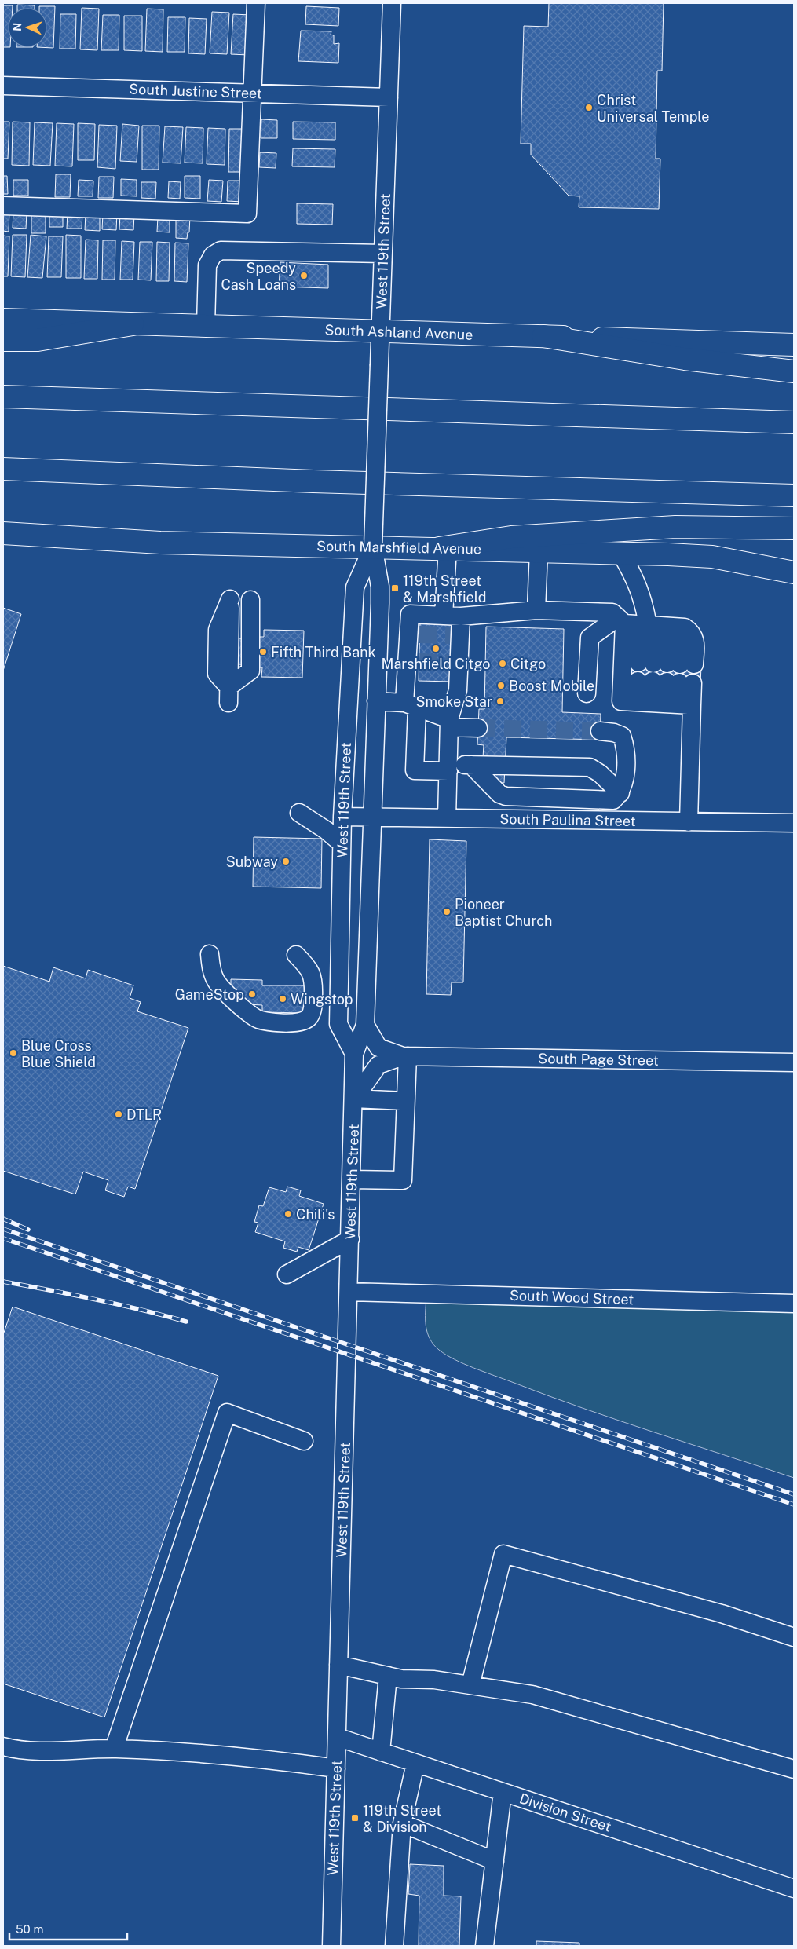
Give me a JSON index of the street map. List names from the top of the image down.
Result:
{
  "streets": {
    "main road": ["South Ashland Avenue", "South Marshfield Avenue"],
    "street": [
      "South Justine Street",
      "West 119th Street",
      "South Paulina Street",
      "South Page Street",
      "South Wood Street",
      "Division Street"
    ]
  },
  "crossings": [
    ["South Justine Street", "West 119th Street"],
    ["West 119th Street", "South Ashland Avenue"],
    ["West 119th Street", "South Marshfield Avenue"],
    ["West 119th Street", "South Paulina Street"],
    ["West 119th Street", "South Page Street"],
    ["West 119th Street", "South Wood Street"],
    ["West 119th Street", "Division Street"]
  ],
  "places": {
    "other": [
      "Christ Universal Temple",
      "Speedy Cash Loans",
      "Marshfield Citgo",
      "Fifth Third Bank",
      "Citgo",
      "Boost Mobile",
      "Smoke Star",
      "Subway",
      "Pioneer Baptist Church",
      "GameStop",
      "Wingstop",
      "Blue Cross Blue Shield",
      "DTLR",
      "Chili's"
    ],
    "transit": ["119th Street & Marshfield", "119th Street & Division"]
  },
  "scale_bar": "50 m",
  "north": "left"
}
